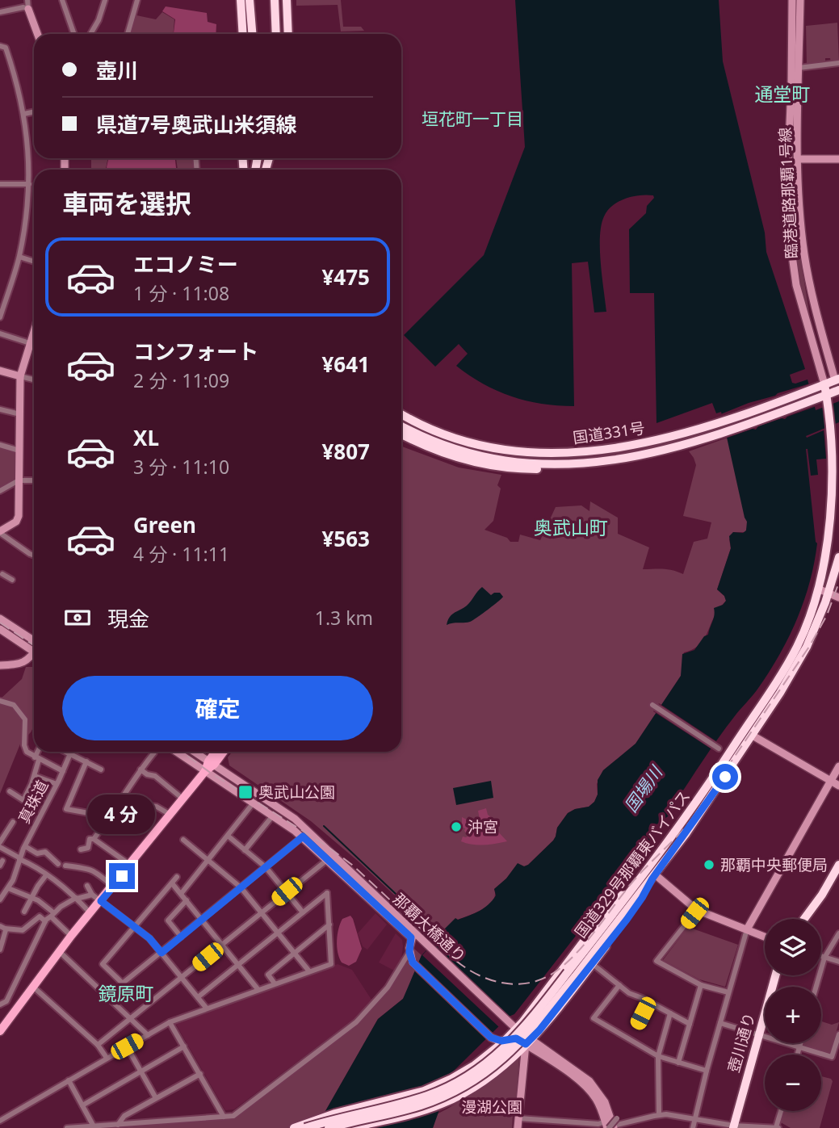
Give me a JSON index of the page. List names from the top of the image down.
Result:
{
  "streets": {
    "highway": ["国道331号", "国道329号那覇東バイパス", "壺川通り"],
    "street": ["臨港道路那覇1号線", "真珠道", "那覇大橋通り"]
  },
  "crossings": [
    ["臨港道路那覇1号線", "国道331号"],
    ["臨港道路那覇1号線", "国道329号那覇東バイパス"],
    ["国道331号", "国道329号那覇東バイパス"]
  ],
  "districts": [
    "通堂町",
    "垣花町一丁目",
    "奥武山町",
    "鏡原町"
  ],
  "water": ["国場川"],
  "parks": ["漫湖公園"],
  "places": {
    "transit": ["奥武山公園"],
    "other": ["沖宮", "那覇中央郵便局"]
  },
  "page": {
    "banner": ["壺川", "県道7号奥武山米須線"],
    "heading": "車両を選択",
    "list": [
      {
        "name": "エコノミー",
        "note": "1 分 · 11:08",
        "value": "¥475"
      },
      {
        "name": "コンフォート",
        "note": "2 分 · 11:09",
        "value": "¥641"
      },
      {
        "name": "XL",
        "note": "3 分 · 11:10",
        "value": "¥807"
      },
      {
        "name": "Green",
        "note": "4 分 · 11:11",
        "value": "¥563"
      }
    ],
    "pay": ["現金", "1.3 km"],
    "buttons": "確定",
    "bubble": "4 分",
    "map_buttons": ["+", "−"]
  }
}
